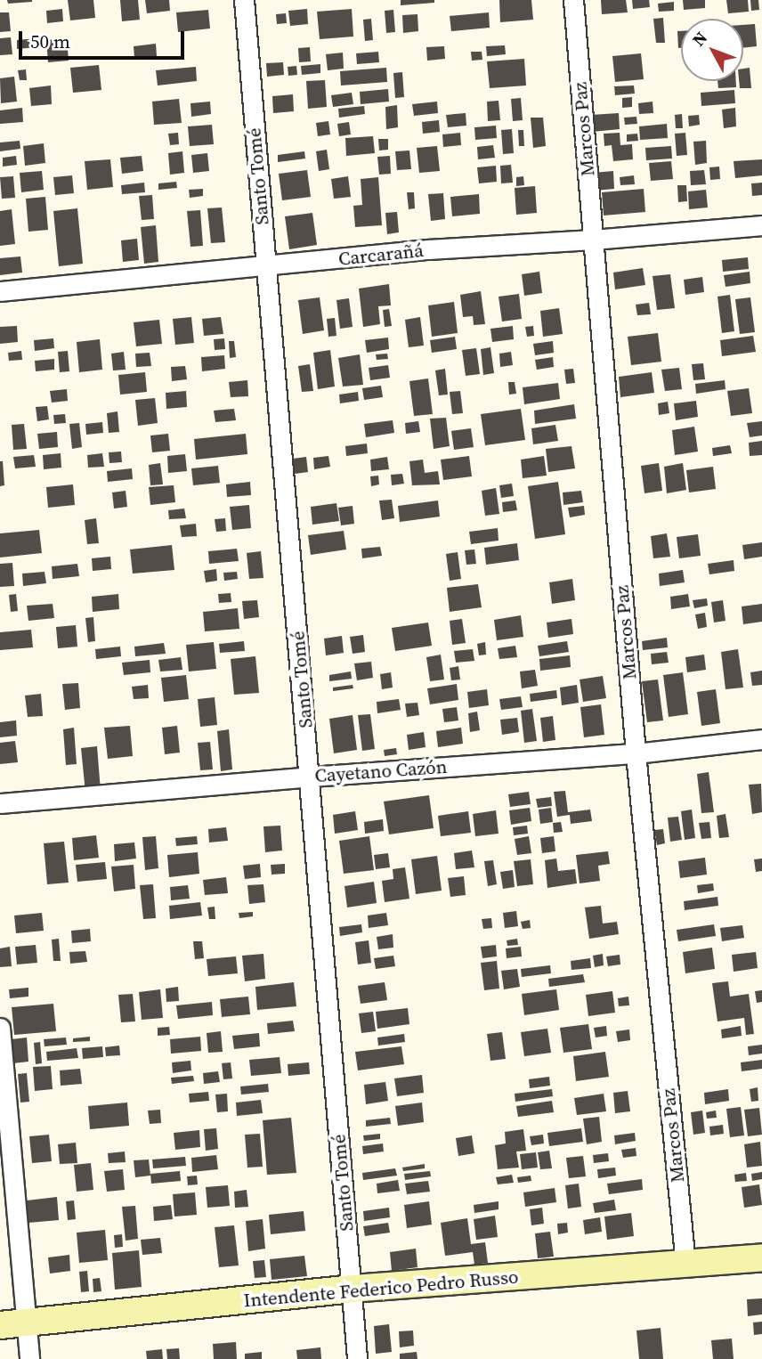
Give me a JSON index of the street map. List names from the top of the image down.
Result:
{
  "streets": {
    "street": [
      "Marcos Paz",
      "Santo Tomé",
      "Carcarañá",
      "Cayetano Cazón",
      "Intendente Federico Pedro Russo"
    ]
  },
  "crossings": [
    ["Marcos Paz", "Carcarañá"],
    ["Marcos Paz", "Cayetano Cazón"],
    ["Marcos Paz", "Intendente Federico Pedro Russo"],
    ["Santo Tomé", "Carcarañá"],
    ["Santo Tomé", "Cayetano Cazón"],
    ["Santo Tomé", "Intendente Federico Pedro Russo"]
  ],
  "scale_bar": "50 m",
  "north": "top left"
}
